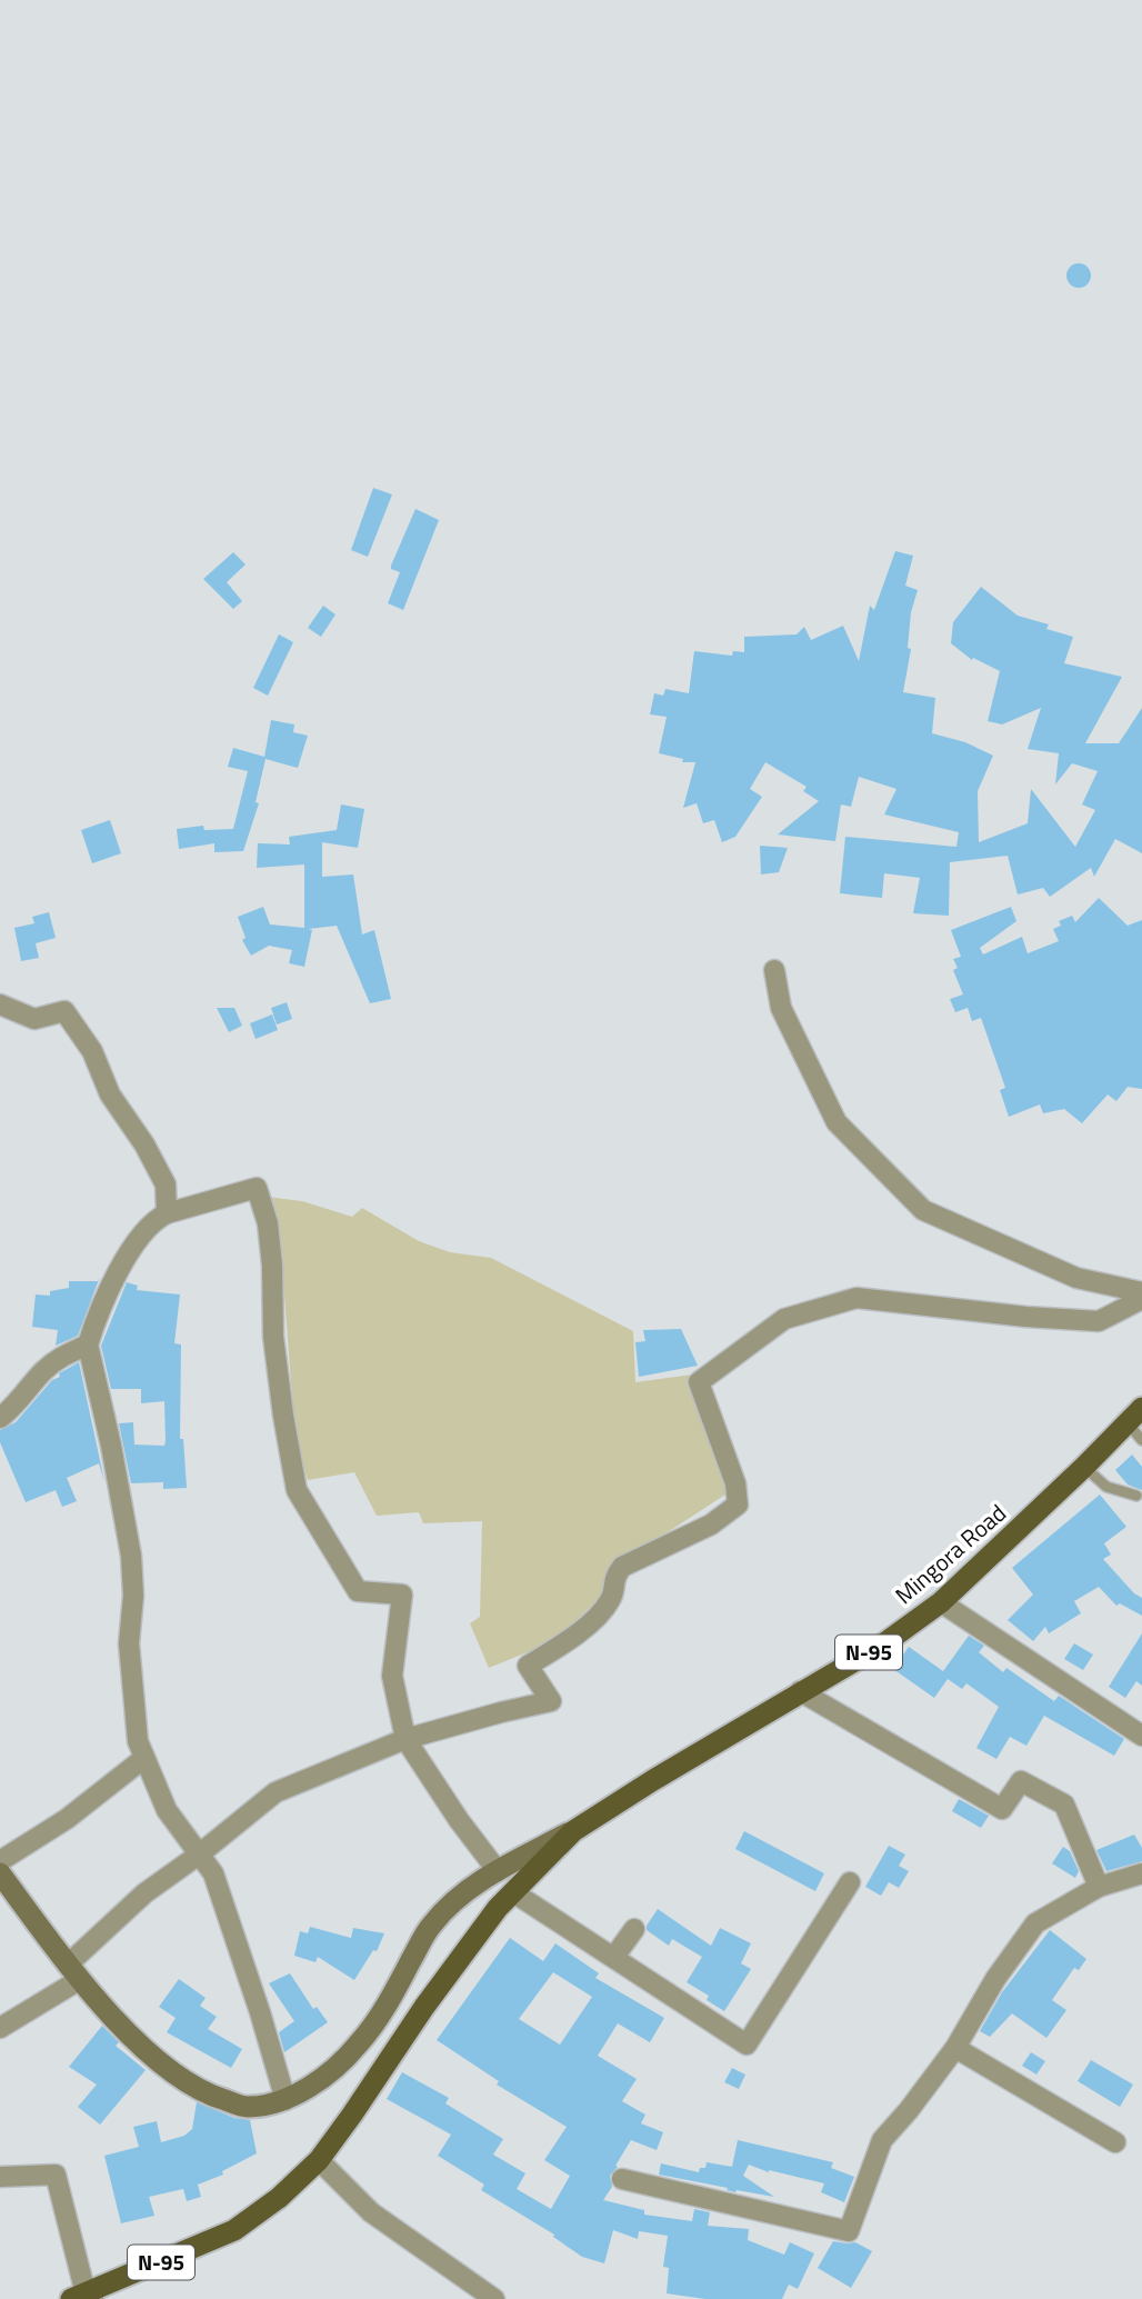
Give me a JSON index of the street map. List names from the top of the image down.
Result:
{
  "streets": {
    "main road": ["Mingora Road", "N-95"]
  },
  "crossings": [
    ["Mingora Road", "N-95"]
  ]
}
